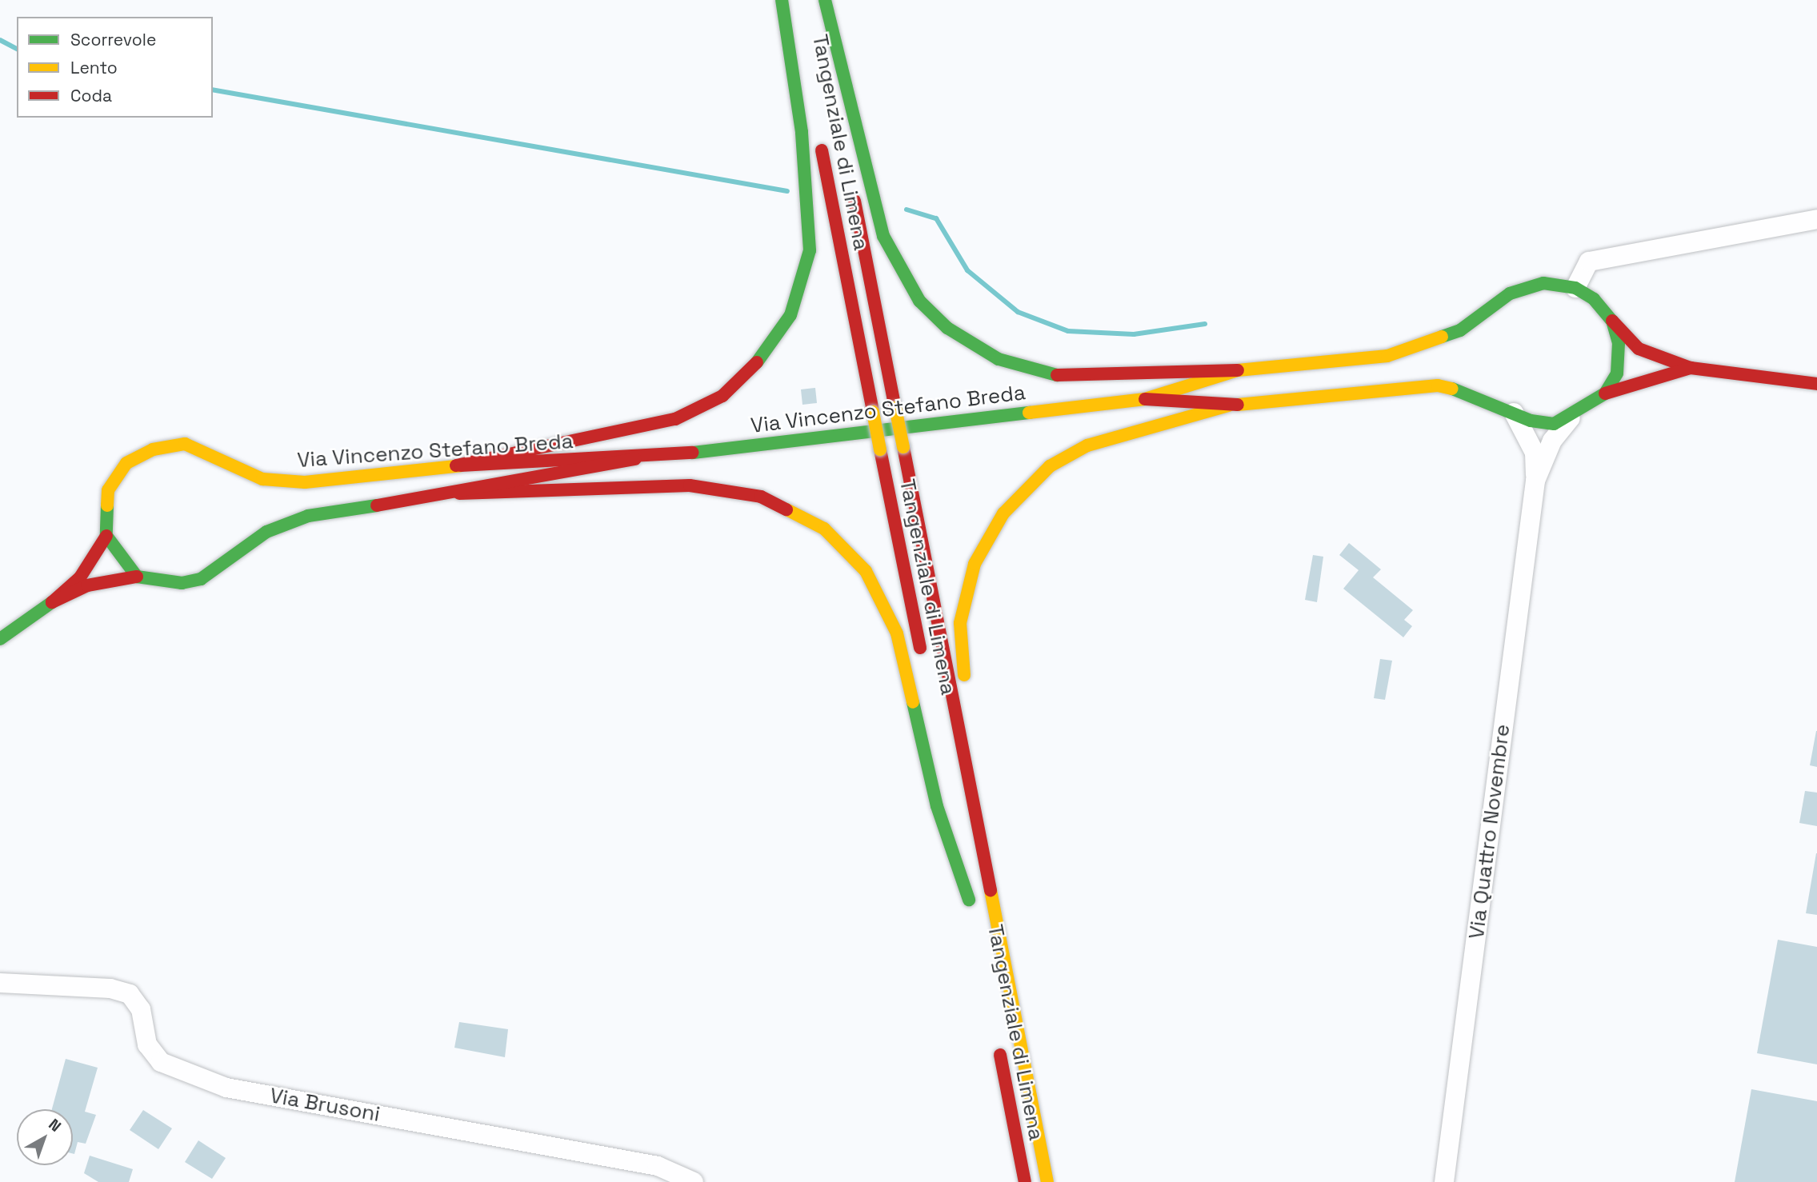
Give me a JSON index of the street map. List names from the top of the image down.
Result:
{
  "streets": {
    "main road": ["Tangenziale di Limena", "Via Vincenzo Stefano Breda"],
    "street": ["Via Quattro Novembre", "Via Brusoni"]
  },
  "crossings": [
    ["Tangenziale di Limena", "Via Vincenzo Stefano Breda"],
    ["Via Vincenzo Stefano Breda", "Via Quattro Novembre"]
  ],
  "legend": ["Scorrevole", "Lento", "Coda"],
  "north": "top right"
}
